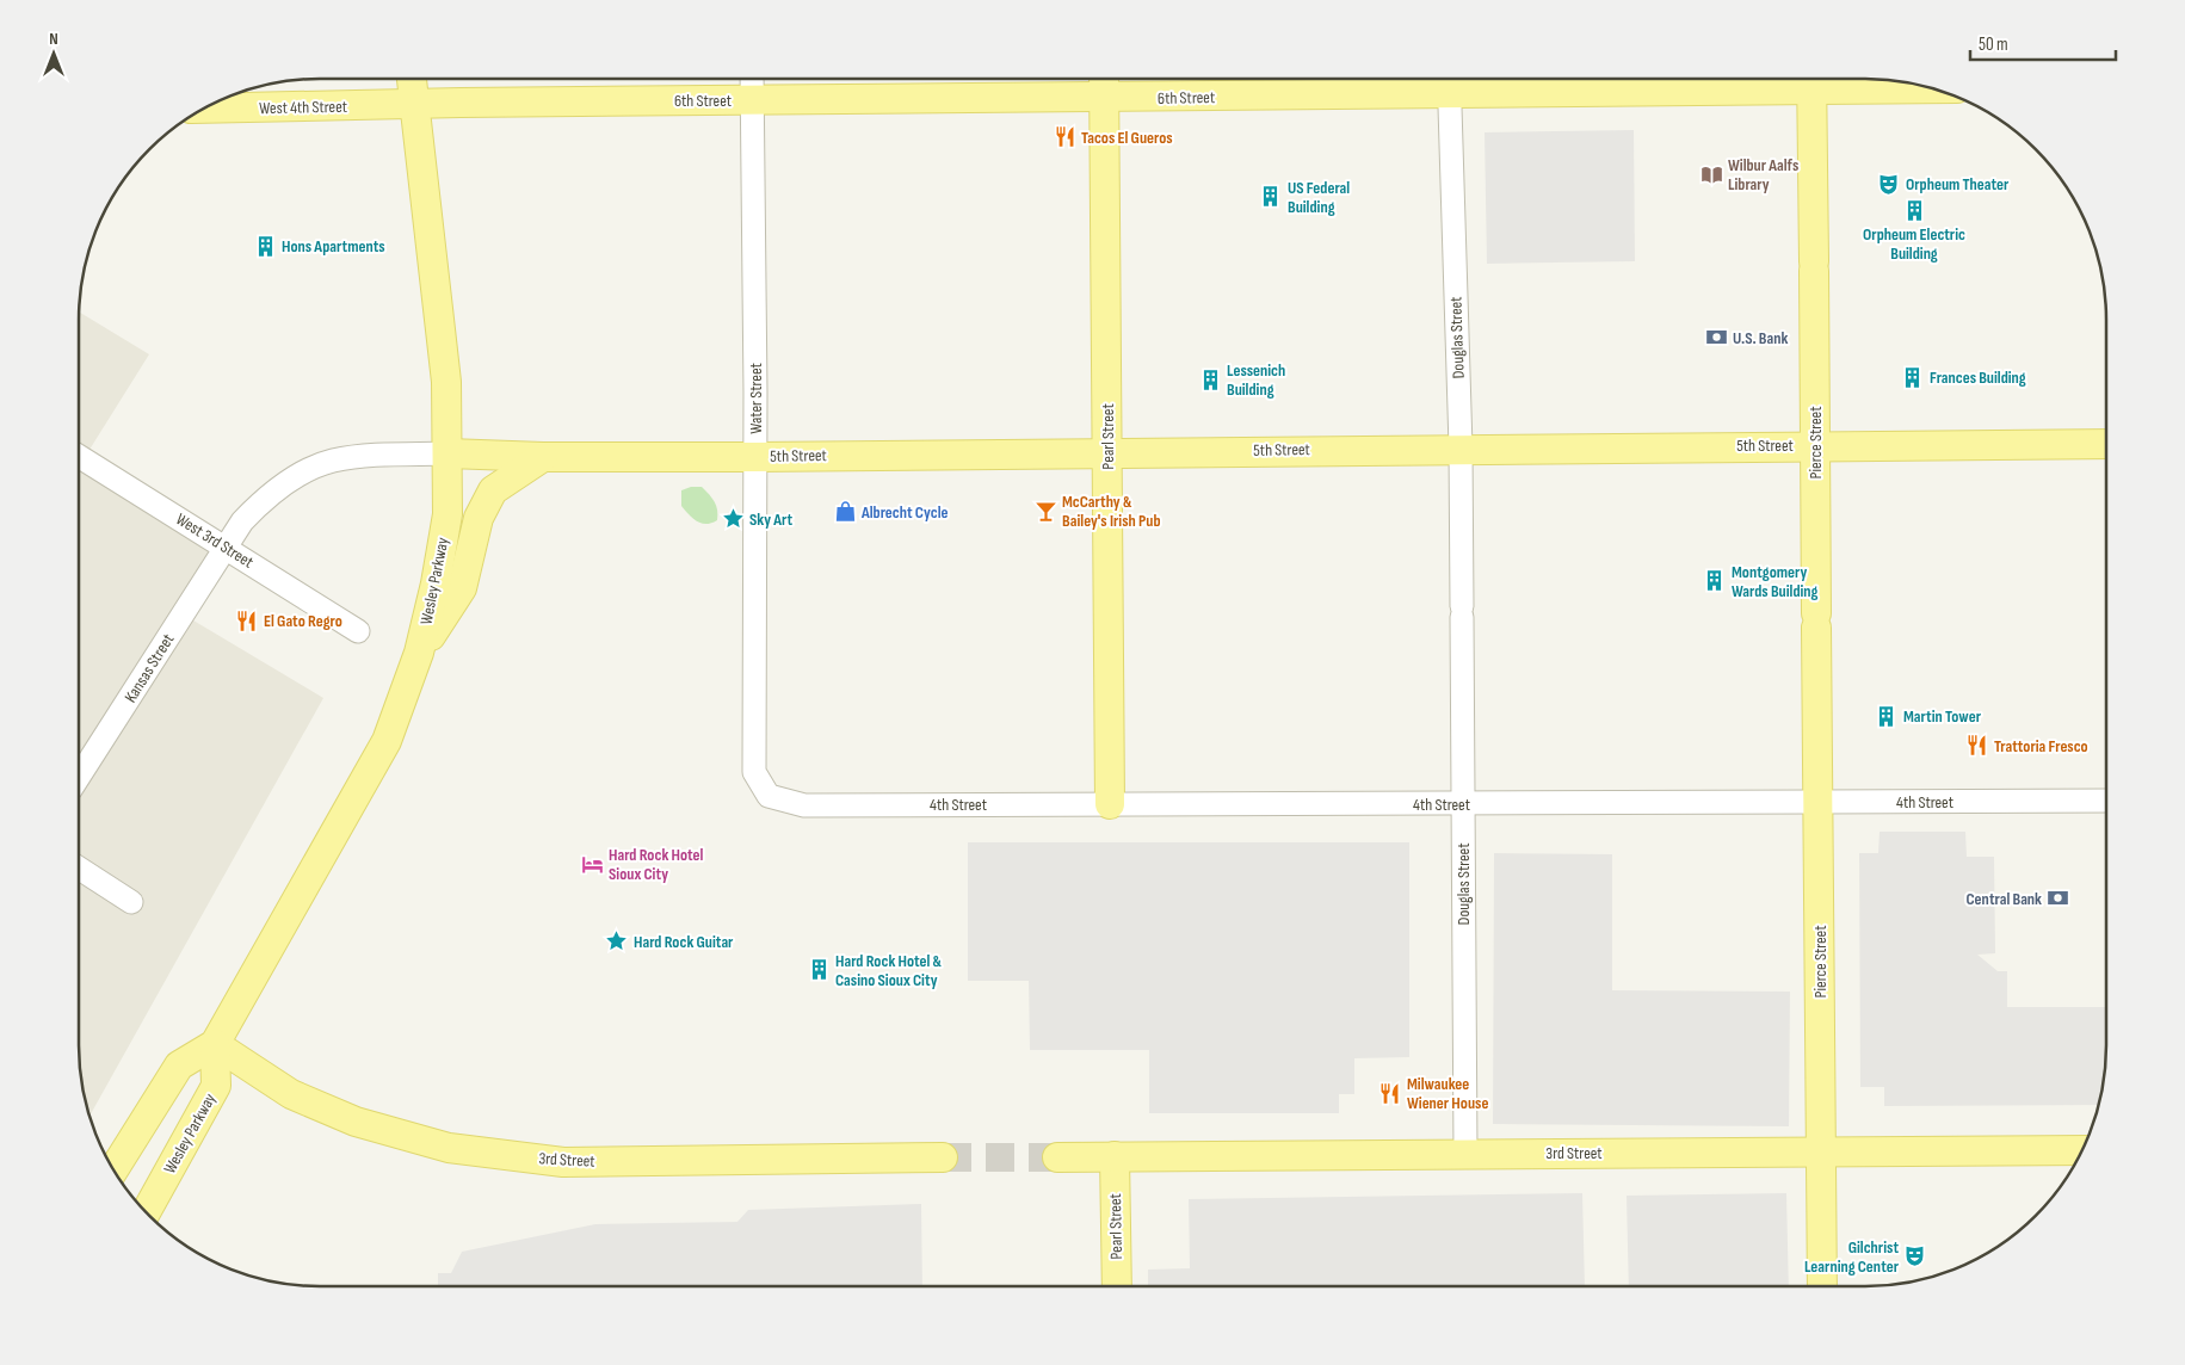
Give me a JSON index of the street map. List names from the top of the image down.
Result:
{
  "streets": {
    "main road": [
      "6th Street",
      "West 4th Street",
      "Pearl Street",
      "Pierce Street",
      "5th Street",
      "Wesley Parkway",
      "3rd Street"
    ],
    "street": [
      "Douglas Street",
      "Water Street",
      "West 3rd Street",
      "Kansas Street",
      "4th Street"
    ]
  },
  "crossings": [
    ["6th Street", "West 4th Street"],
    ["6th Street", "Douglas Street"],
    ["6th Street", "Water Street"],
    ["6th Street", "Pearl Street"],
    ["6th Street", "Pierce Street"],
    ["6th Street", "Wesley Parkway"],
    ["West 4th Street", "Wesley Parkway"],
    ["Douglas Street", "5th Street"],
    ["Douglas Street", "4th Street"],
    ["Douglas Street", "3rd Street"],
    ["Water Street", "5th Street"],
    ["Water Street", "4th Street"],
    ["Pearl Street", "5th Street"],
    ["Pearl Street", "4th Street"],
    ["Pearl Street", "3rd Street"],
    ["Pierce Street", "5th Street"],
    ["Pierce Street", "4th Street"],
    ["Pierce Street", "3rd Street"],
    ["5th Street", "Wesley Parkway"],
    ["5th Street", "Kansas Street"],
    ["West 3rd Street", "Kansas Street"],
    ["Wesley Parkway", "Kansas Street"],
    ["Wesley Parkway", "3rd Street"]
  ],
  "places": {
    "restaurant": [
      "Tacos El Gueros",
      "El Gato Regro",
      "Trattoria Fresco",
      "Milwaukee Wiener House"
    ],
    "library": ["Wilbur Aalfs Library"],
    "theatre": ["Orpheum Theater", "Gilchrist Learning Center"],
    "building": [
      "US Federal Building",
      "Orpheum Electric Building",
      "Hons Apartments",
      "Frances Building",
      "Lessenich Building",
      "Montgomery Wards Building",
      "Martin Tower",
      "Hard Rock Hotel & Casino Sioux City"
    ],
    "bank": ["U.S. Bank", "Central Bank"],
    "bar": ["McCarthy & Bailey's Irish Pub"],
    "shop": ["Albrecht Cycle"],
    "place": ["Sky Art", "Hard Rock Guitar"],
    "hotel": ["Hard Rock Hotel Sioux City"]
  },
  "scale_bar": "50 m",
  "north": "top"
}
